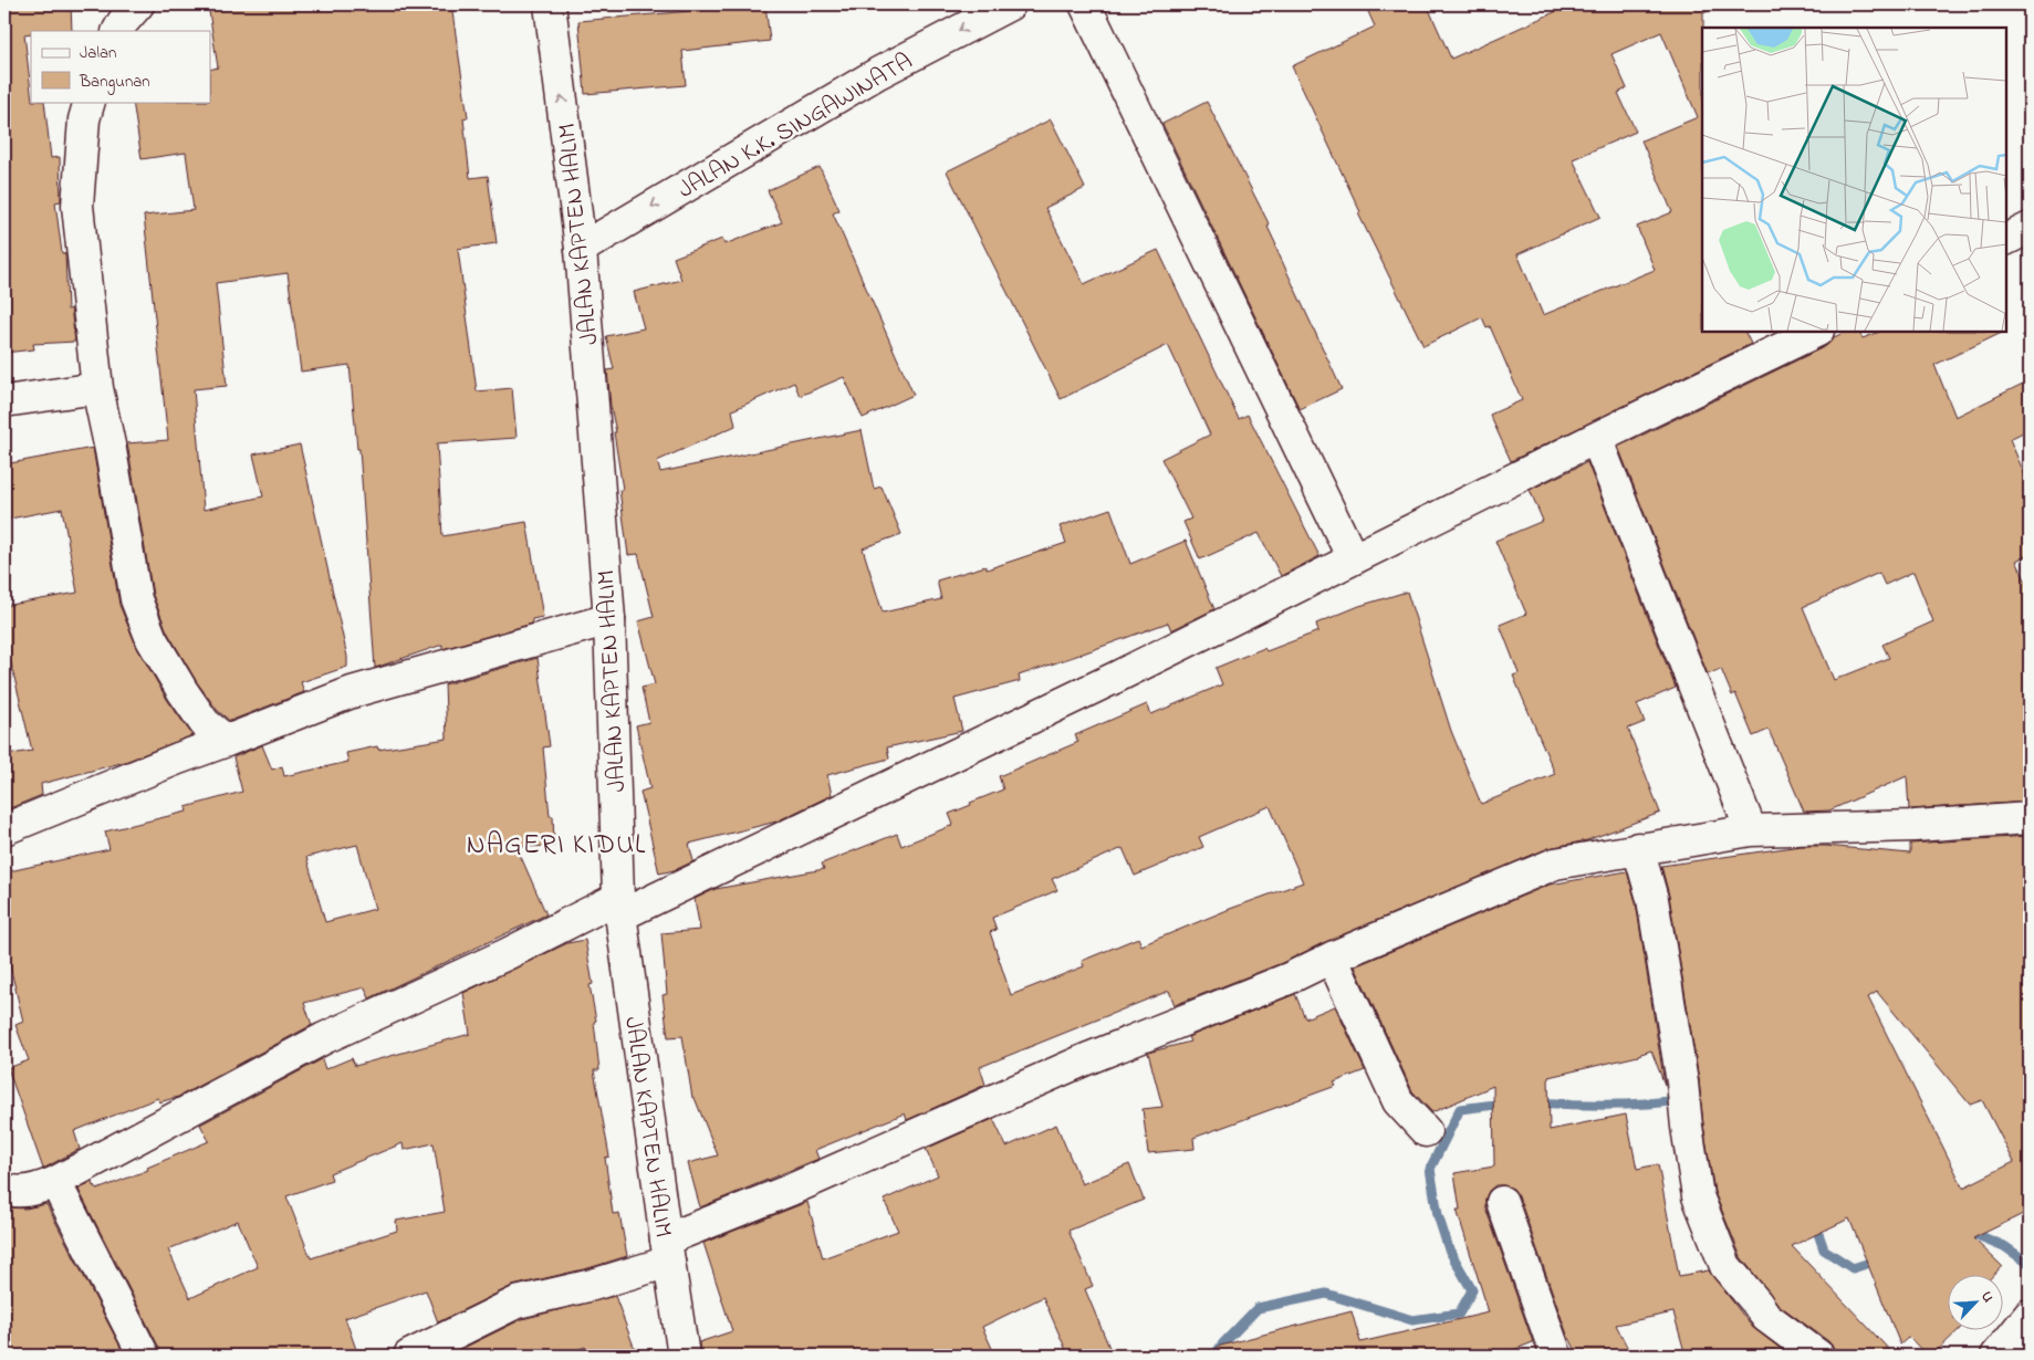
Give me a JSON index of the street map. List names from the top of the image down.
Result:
{
  "streets": {
    "street": ["JALAN K.K. SINGAWINATA", "JALAN KAPTEN HALIM"]
  },
  "crossings": [
    ["JALAN K.K. SINGAWINATA", "JALAN KAPTEN HALIM"]
  ],
  "one_way": ["JALAN K.K. SINGAWINATA"],
  "districts": ["NAGERI KIDUL"],
  "legend": ["Jalan", "Bangunan"],
  "north": "top right"
}
